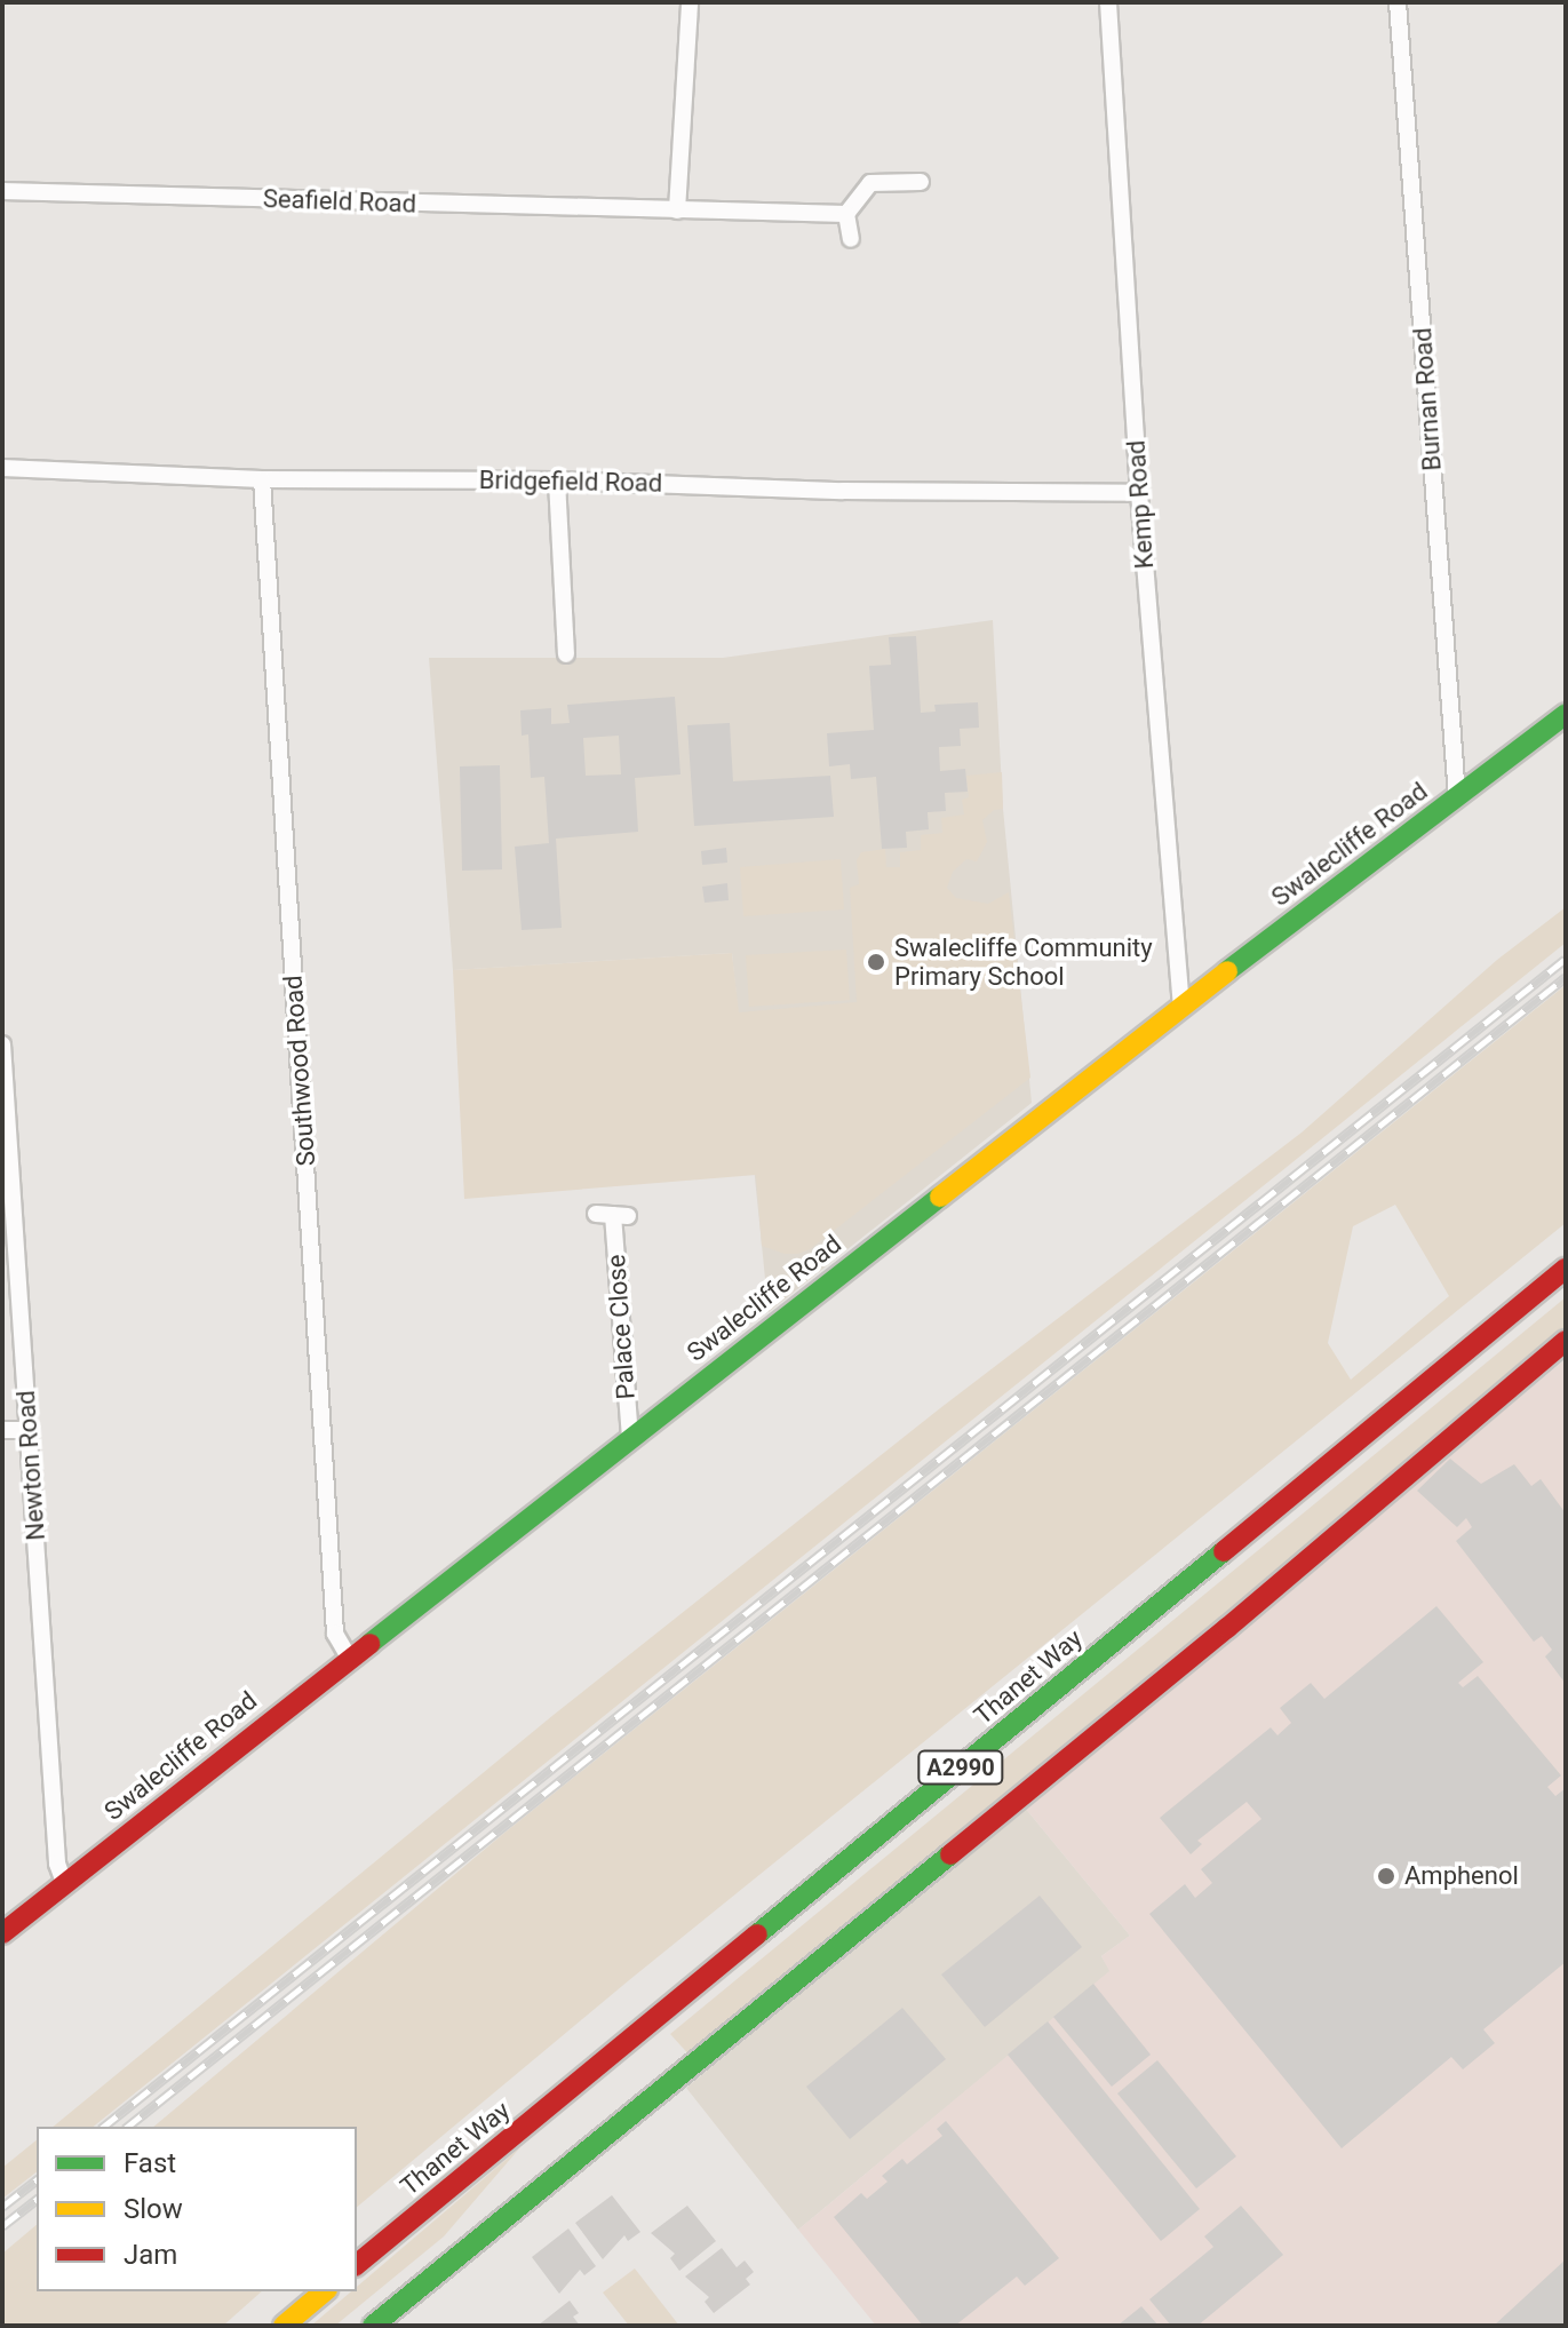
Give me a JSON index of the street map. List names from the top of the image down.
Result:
{
  "streets": {
    "street": [
      "Seafield Road",
      "Burnan Road",
      "Bridgefield Road",
      "Kemp Road",
      "Swalecliffe Road",
      "Southwood Road",
      "Palace Close",
      "Newton Road",
      "Thanet Way",
      "A2990"
    ]
  },
  "crossings": [
    ["Burnan Road", "Swalecliffe Road"],
    ["Bridgefield Road", "Kemp Road"],
    ["Bridgefield Road", "Southwood Road"],
    ["Kemp Road", "Swalecliffe Road"],
    ["Swalecliffe Road", "Southwood Road"],
    ["Swalecliffe Road", "Palace Close"],
    ["Swalecliffe Road", "Newton Road"]
  ],
  "places": ["Swalecliffe Community Primary School", "Amphenol"],
  "legend": ["Fast", "Slow", "Jam"]
}
